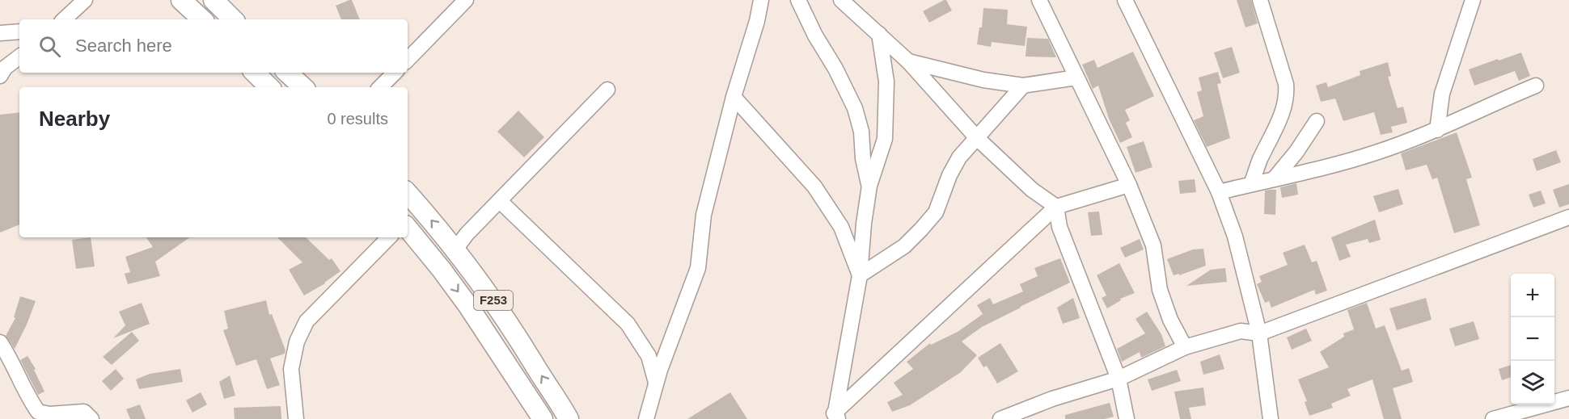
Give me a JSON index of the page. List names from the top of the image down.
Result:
{
  "streets": {
    "main road": ["F253"]
  },
  "page": {
    "search": "Search here",
    "heading": ["Nearby", "0 results"],
    "map_buttons": ["+", "−"]
  }
}
